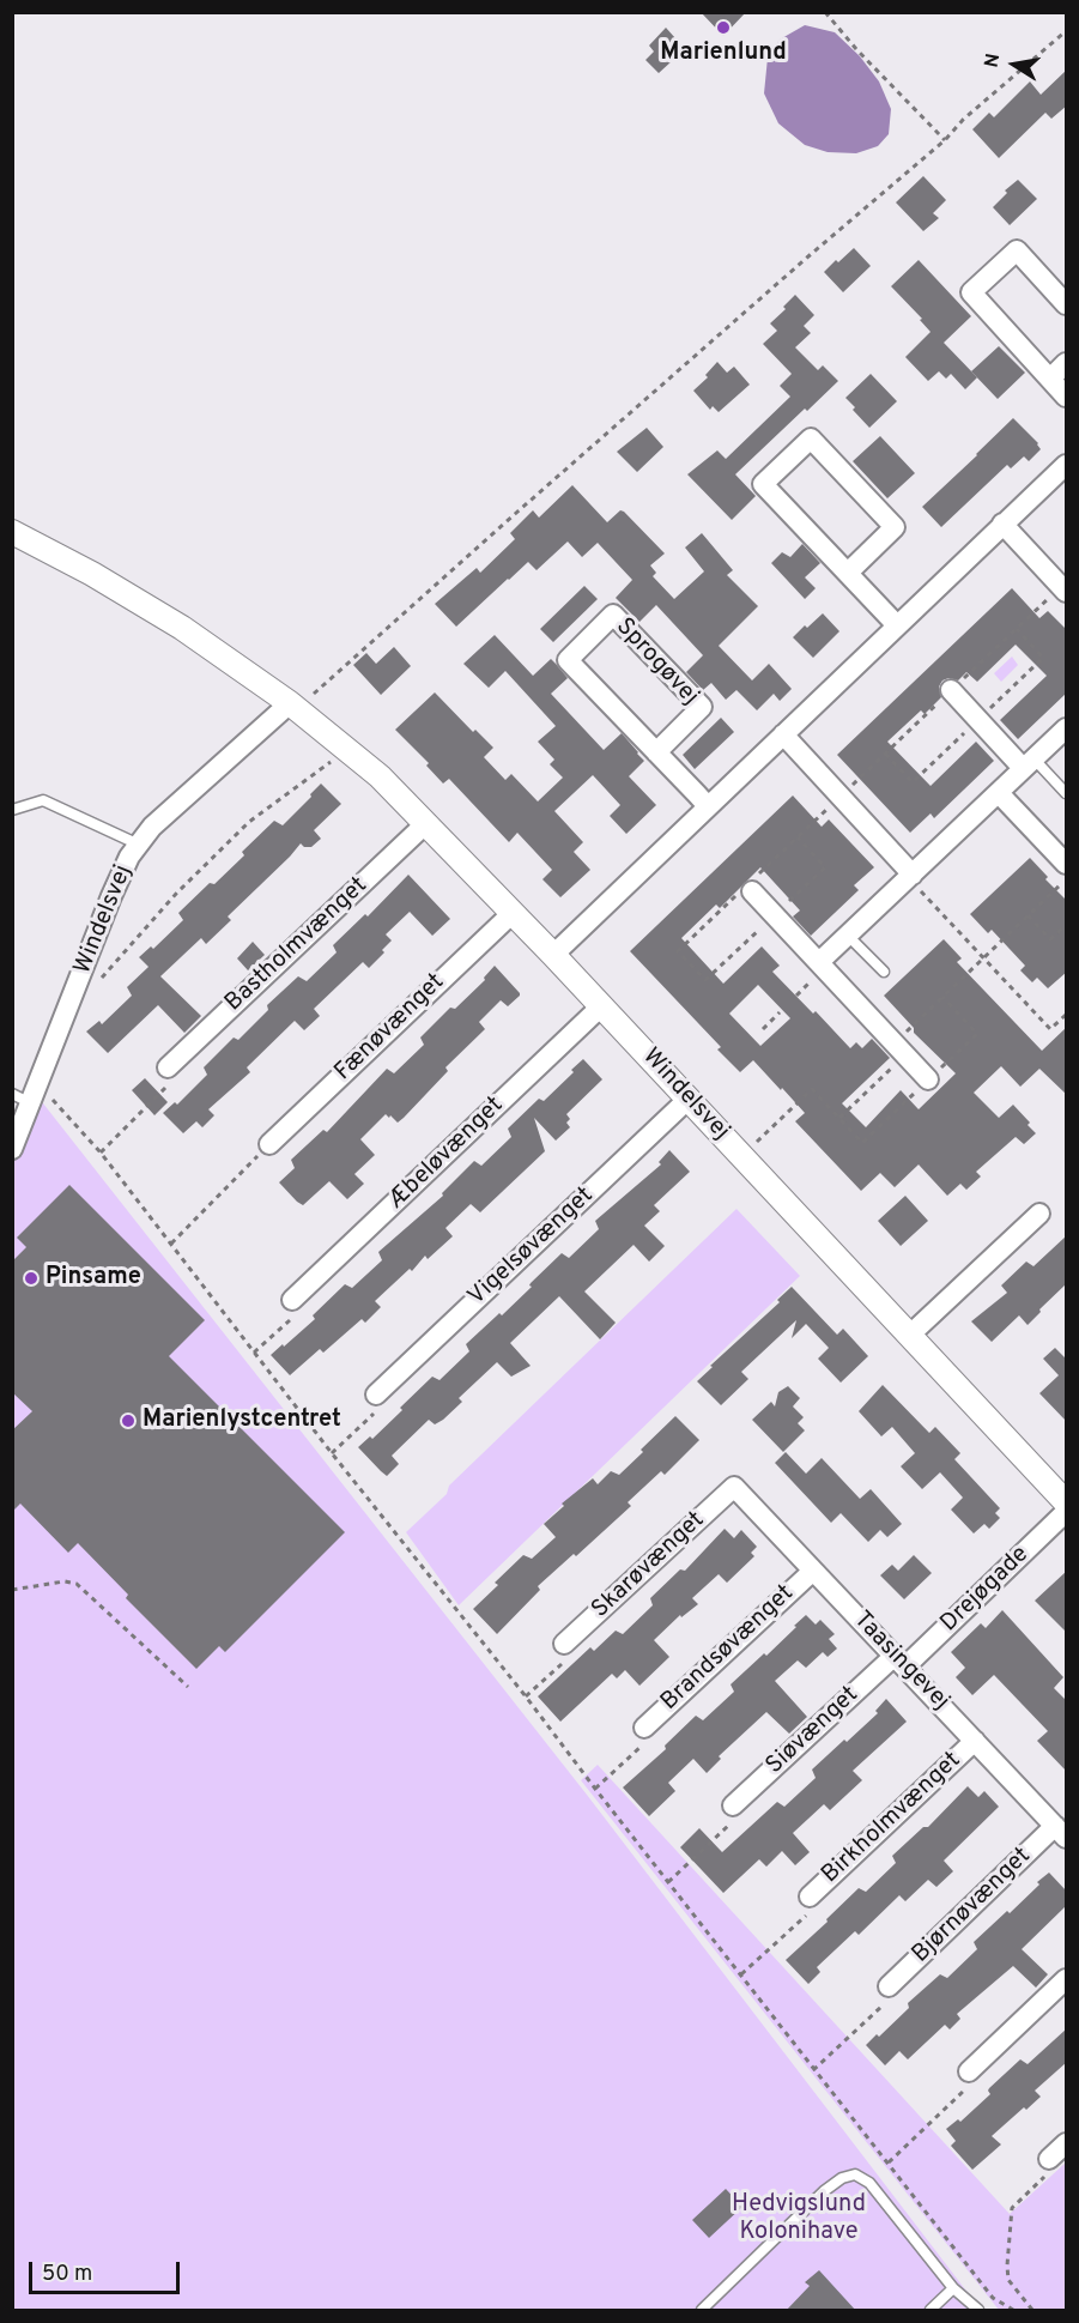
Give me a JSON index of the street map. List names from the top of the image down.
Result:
{
  "streets": {
    "street": [
      "Sprogøvej",
      "Windelsvej",
      "Bastholmvænget",
      "Fænøvænget",
      "Æbeløvænget",
      "Vigelsøvænget",
      "Skarøvænget",
      "Drejøgade",
      "Brandsøvænget",
      "Taasingevej",
      "Siøvænget",
      "Birkholmvænget",
      "Bjørnøvænget"
    ]
  },
  "crossings": [
    ["Windelsvej", "Bastholmvænget"],
    ["Windelsvej", "Fænøvænget"],
    ["Windelsvej", "Æbeløvænget"],
    ["Windelsvej", "Vigelsøvænget"],
    ["Skarøvænget", "Taasingevej"],
    ["Drejøgade", "Taasingevej"],
    ["Drejøgade", "Siøvænget"],
    ["Brandsøvænget", "Taasingevej"],
    ["Taasingevej", "Siøvænget"],
    ["Taasingevej", "Birkholmvænget"],
    ["Taasingevej", "Bjørnøvænget"]
  ],
  "parks": ["Hedvigslund Kolonihave"],
  "places": ["Marienlund", "Pinsame", "Marienlystcentret"],
  "scale_bar": "50 m",
  "north": "left"
}
